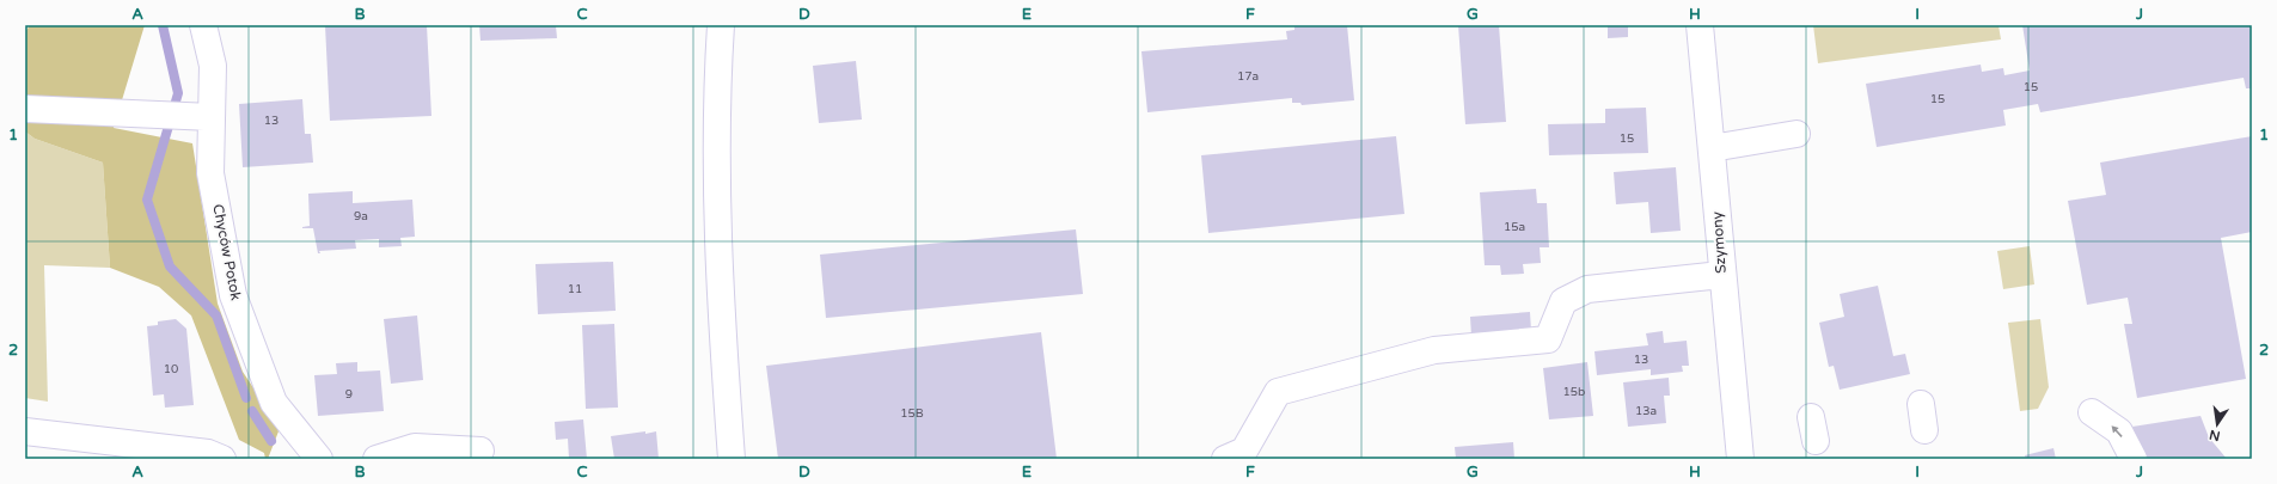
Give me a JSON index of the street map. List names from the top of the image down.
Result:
{
  "streets": {
    "street": ["Szymony", "Chyców Potok"]
  },
  "house_numbers": [
    "17a",
    "15",
    "15",
    "13",
    "15",
    "9a",
    "15a",
    "11",
    "13",
    "10",
    "15b",
    "9",
    "13a",
    "15B"
  ],
  "north": "bottom",
  "grid": {
    "columns": [
      "A",
      "B",
      "C",
      "D",
      "E",
      "F",
      "G",
      "H",
      "I",
      "J"
    ],
    "rows": ["1", "2"]
  }
}
